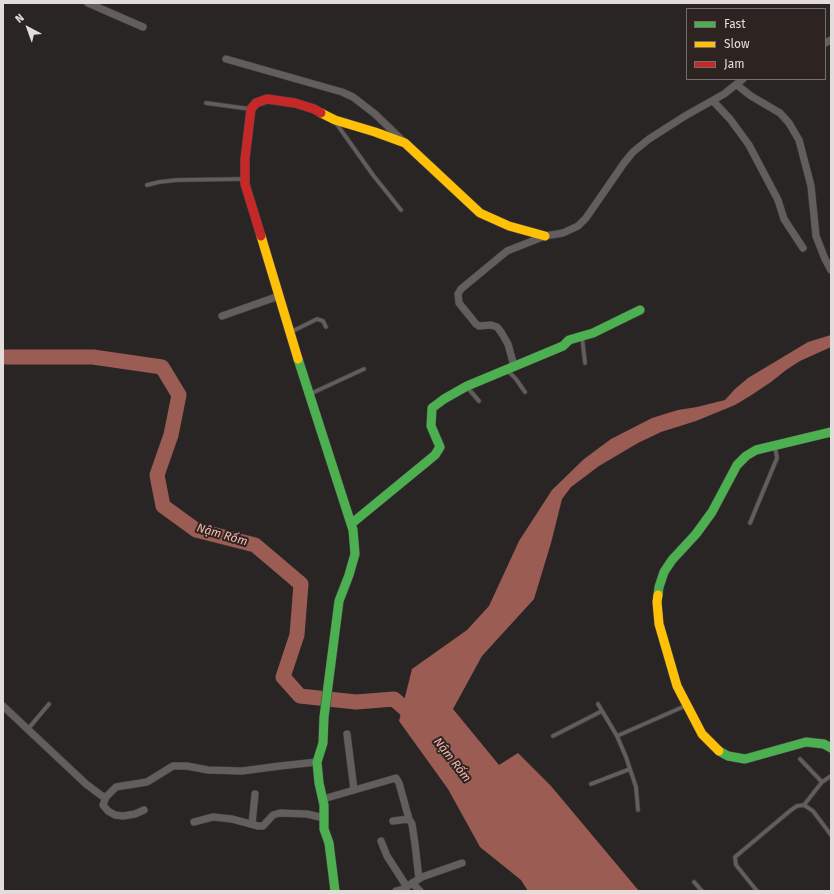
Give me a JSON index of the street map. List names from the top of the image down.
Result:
{
  "water": ["Nậm Rốm"],
  "legend": ["Fast", "Slow", "Jam"],
  "north": "top left"
}
